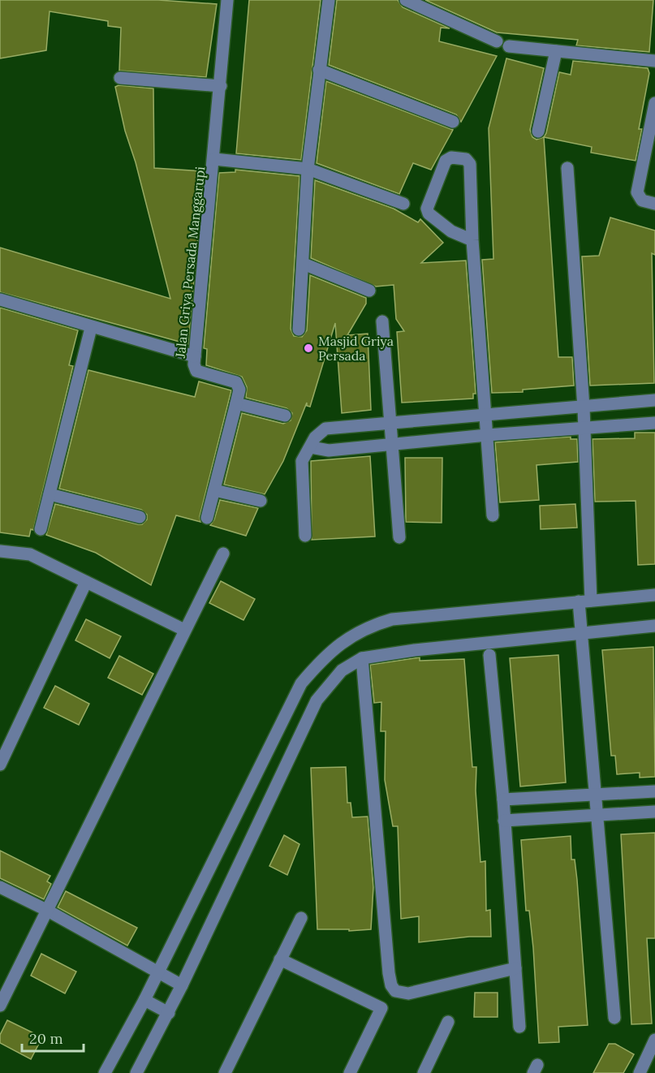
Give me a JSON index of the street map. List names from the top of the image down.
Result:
{
  "streets": {
    "street": ["Jalan Griya Persada Manggarupi"]
  },
  "places": ["Masjid Griya Persada"],
  "scale_bar": "20 m"
}
